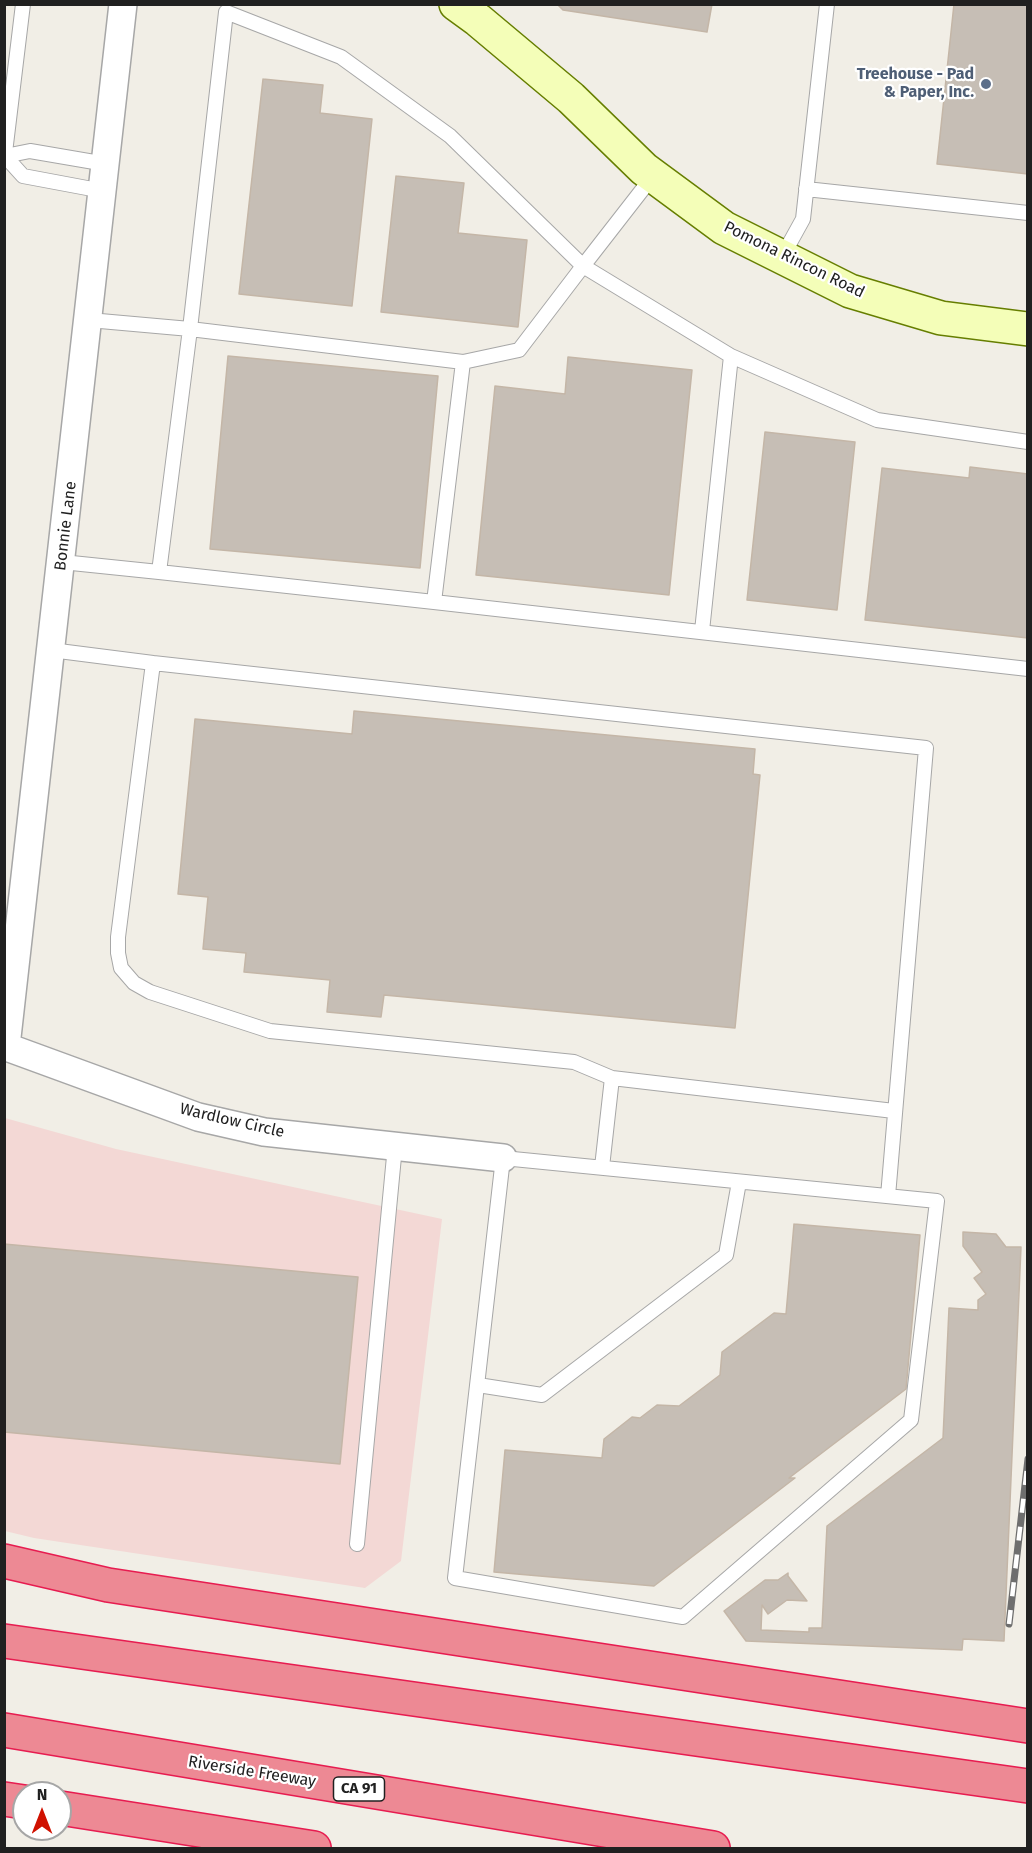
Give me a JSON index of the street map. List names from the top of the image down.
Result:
{
  "streets": {
    "highway": ["Riverside Freeway", "CA 91"],
    "main road": ["Pomona Rincon Road"],
    "street": ["Bonnie Lane", "Wardlow Circle"]
  },
  "crossings": [
    ["Bonnie Lane", "Wardlow Circle"]
  ],
  "places": ["Treehouse - Pad & Paper, Inc."],
  "north": "top"
}
